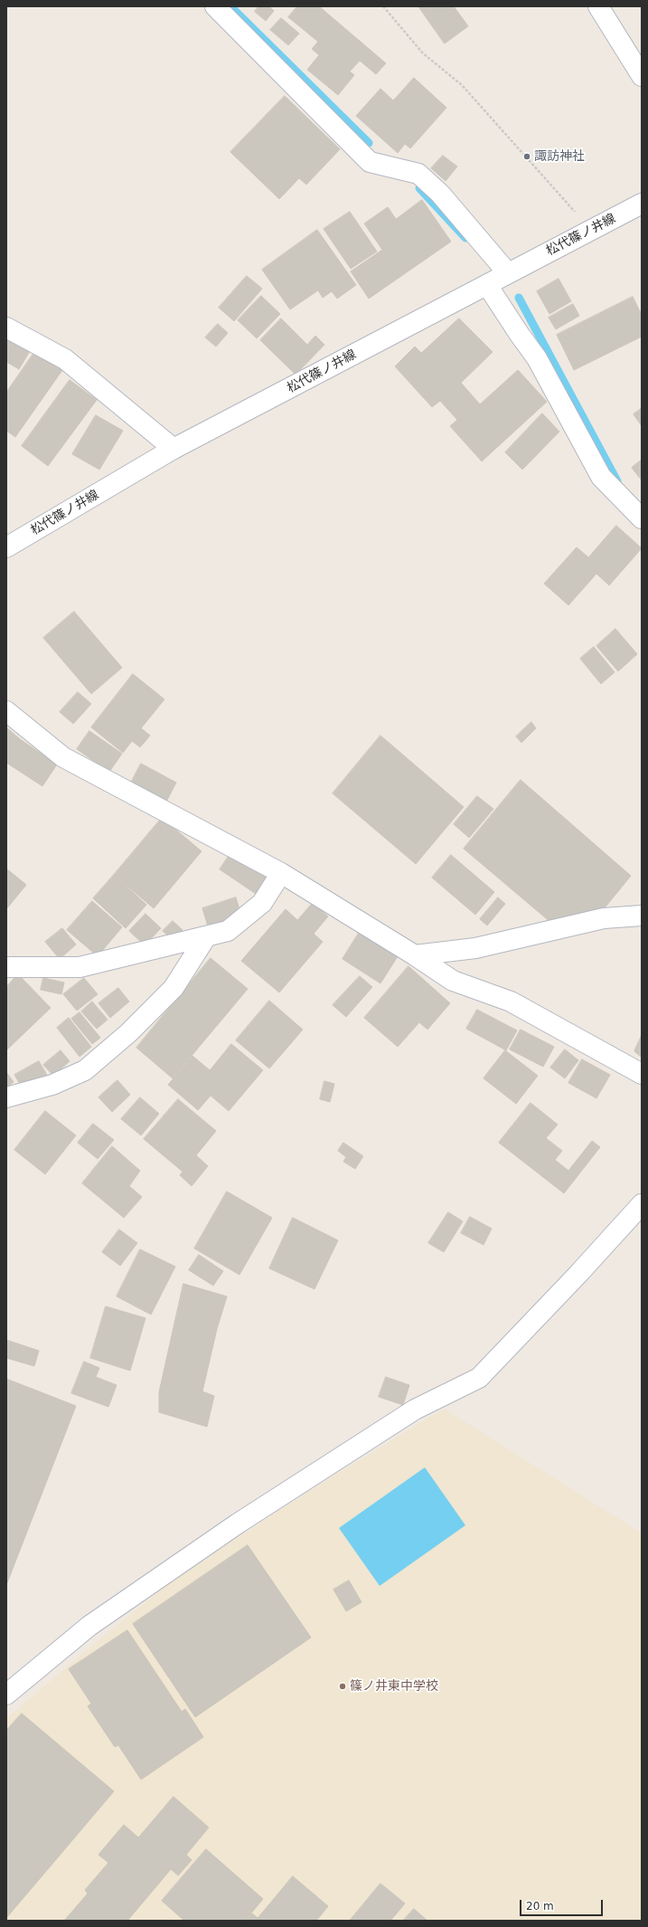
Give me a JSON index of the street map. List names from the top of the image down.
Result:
{
  "streets": {
    "street": ["松代篠ノ井線"]
  },
  "places": ["諏訪神社", "篠ノ井東中学校"],
  "scale_bar": "20 m"
}
